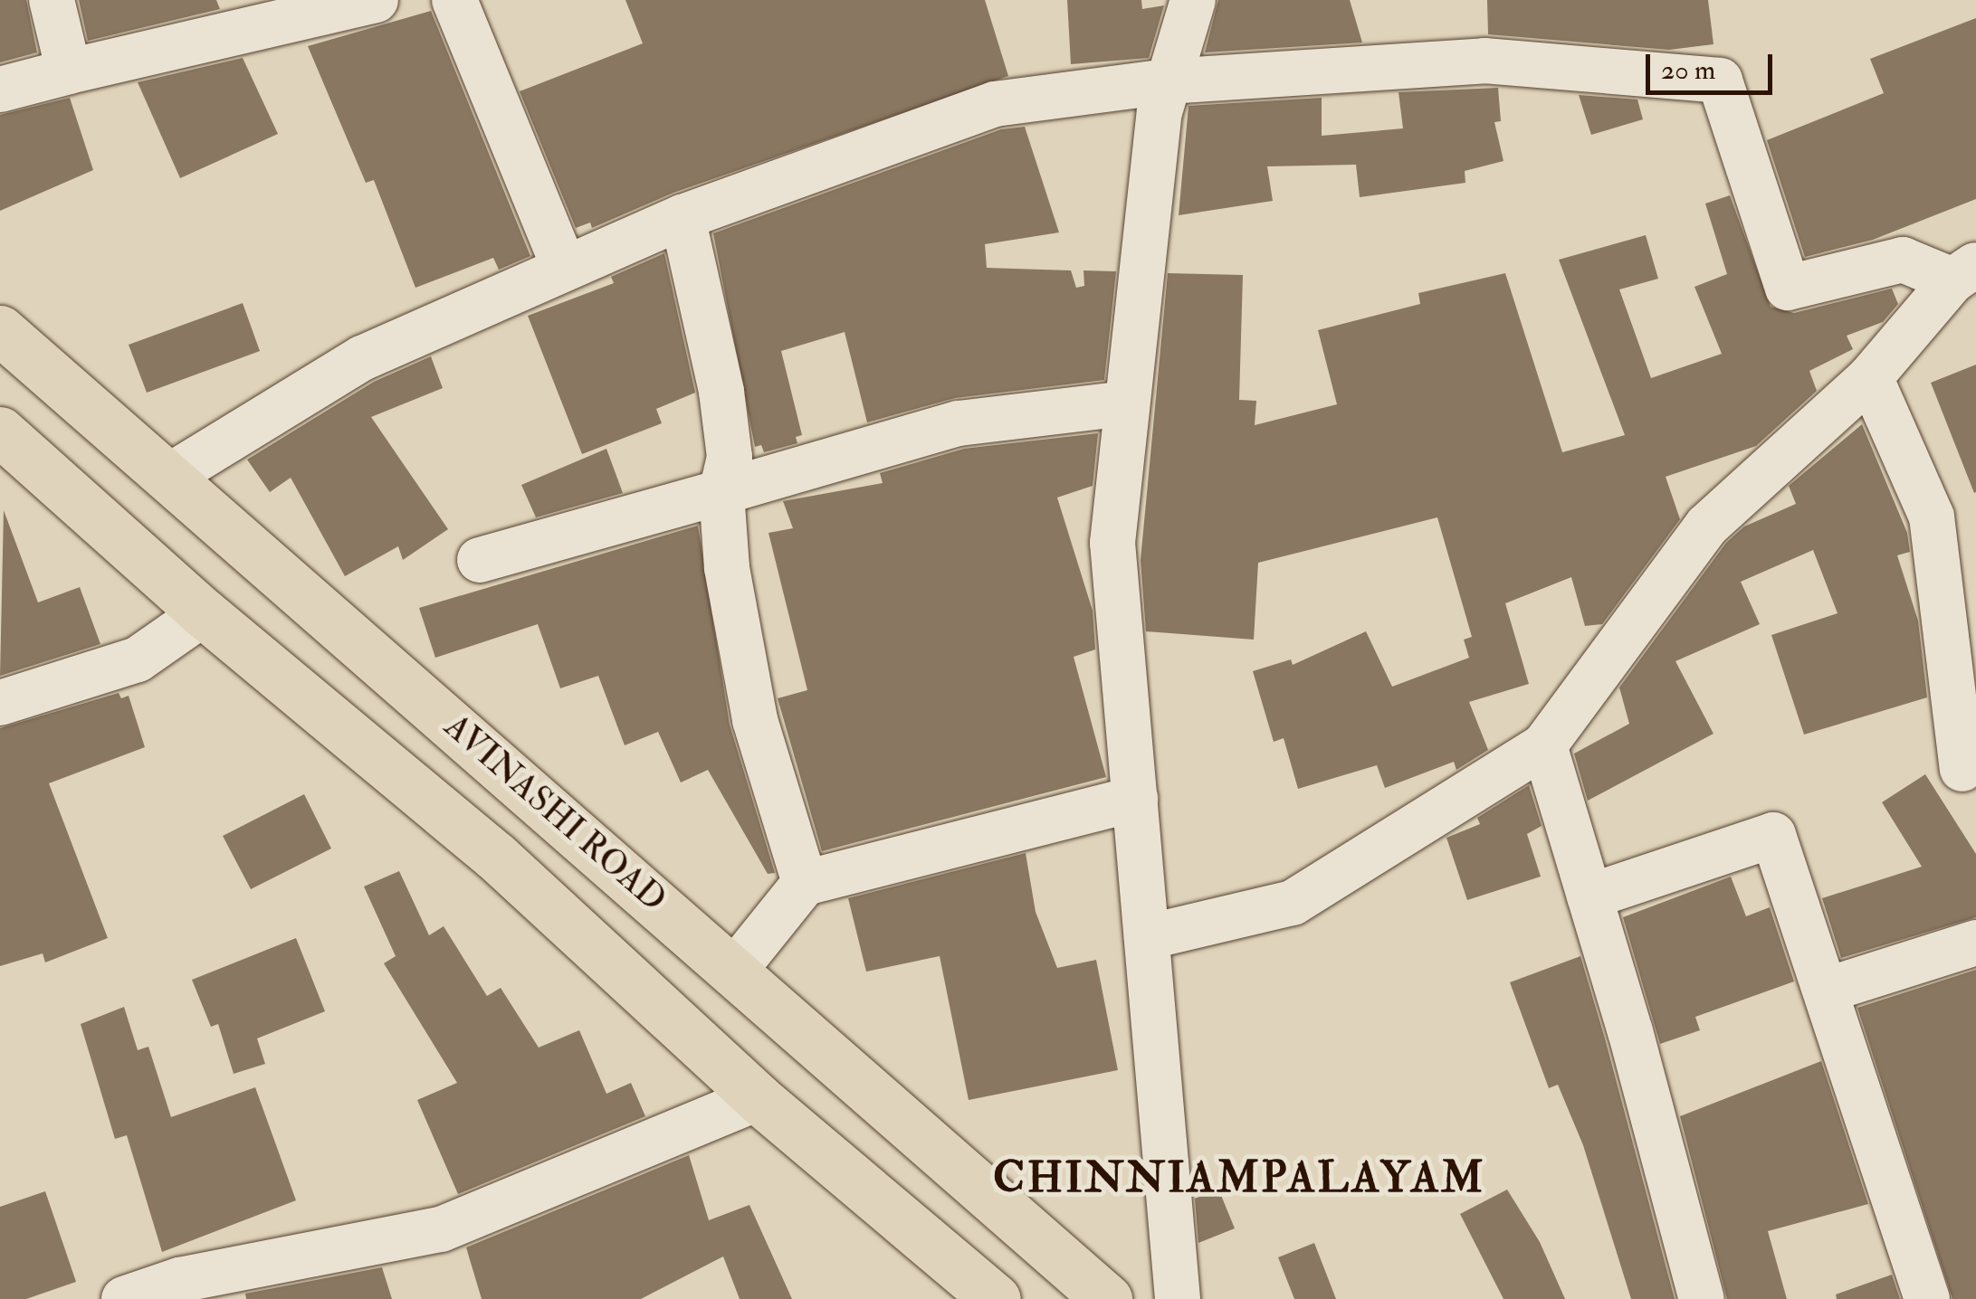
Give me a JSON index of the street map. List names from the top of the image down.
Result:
{
  "streets": {
    "main road": ["AVINASHI ROAD"]
  },
  "districts": ["CHINNIAMPALAYAM"],
  "scale_bar": "20 m"
}
